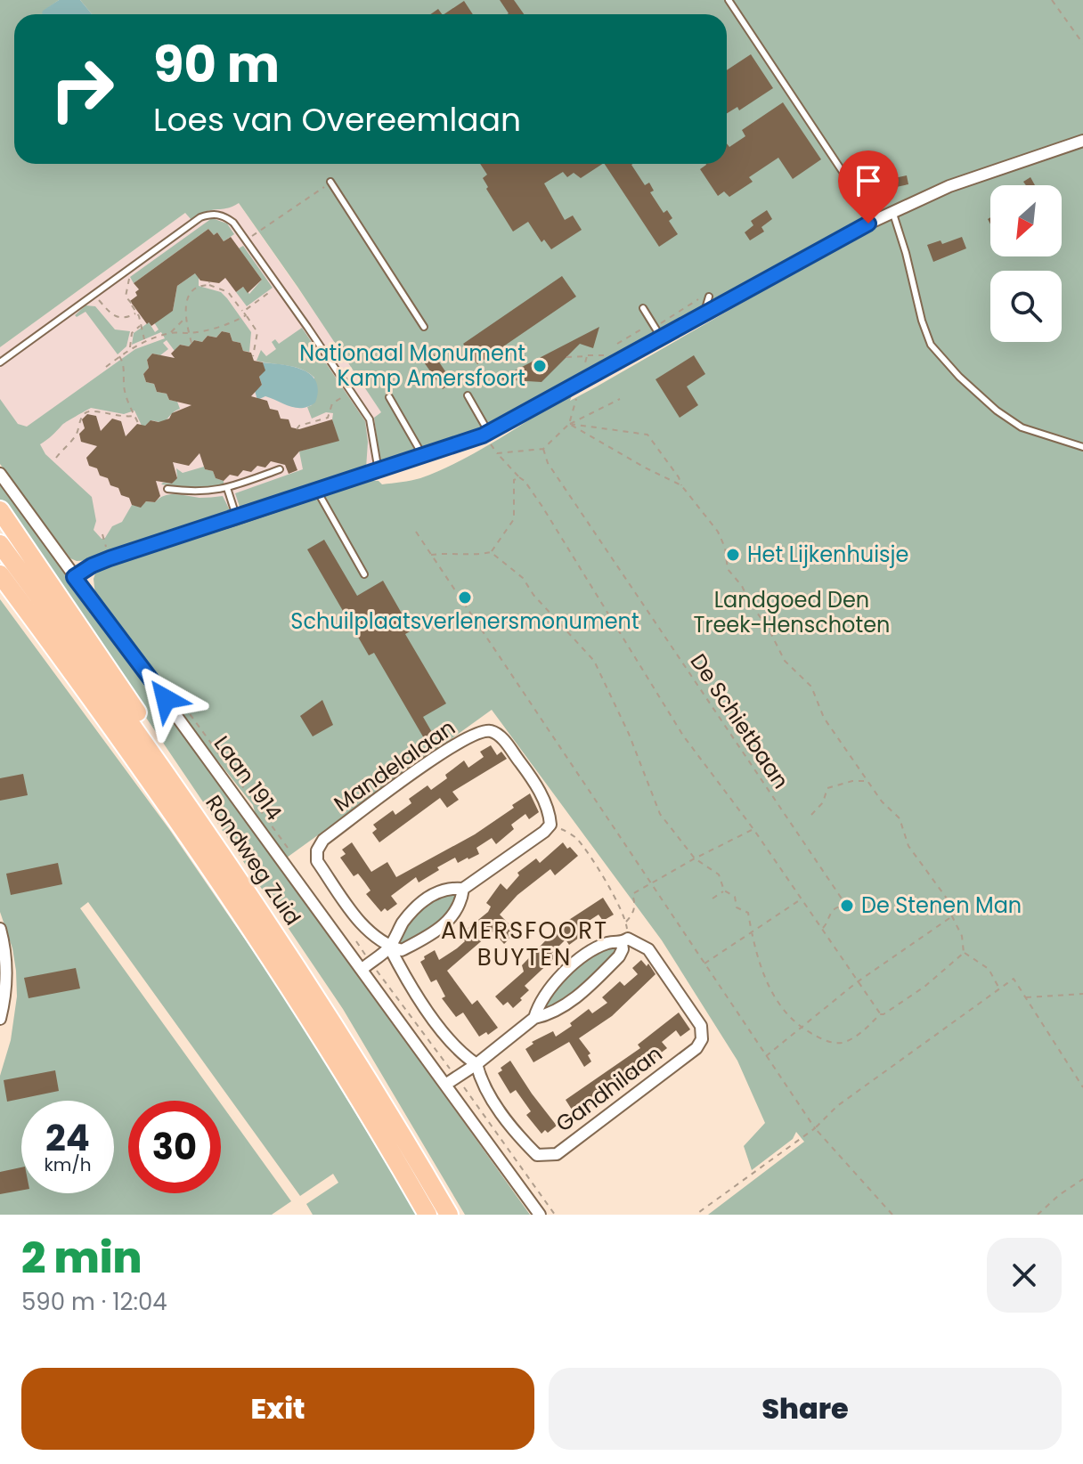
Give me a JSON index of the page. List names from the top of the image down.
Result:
{
  "streets": {
    "main road": ["Rondweg Zuid"],
    "street": ["Mandelalaan", "Laan 1914", "Gandhilaan"],
    "path": ["De Schietbaan"]
  },
  "districts": ["AMERSFOORT BUYTEN"],
  "parks": ["Landgoed Den Treek-Henschoten"],
  "places": [
    "Nationaal Monument Kamp Amersfoort",
    "Het Lijkenhuisje",
    "Schuilplaatsverlenersmonument",
    "De Stenen Man"
  ],
  "north": "bottom left",
  "page": {
    "turn": ["90 m", "Loes van Overeemlaan"],
    "speed": "24 km/h",
    "limit": "30",
    "heading": ["2 min", "590 m · 12:04"],
    "buttons": ["Exit", "Share"]
  }
}
